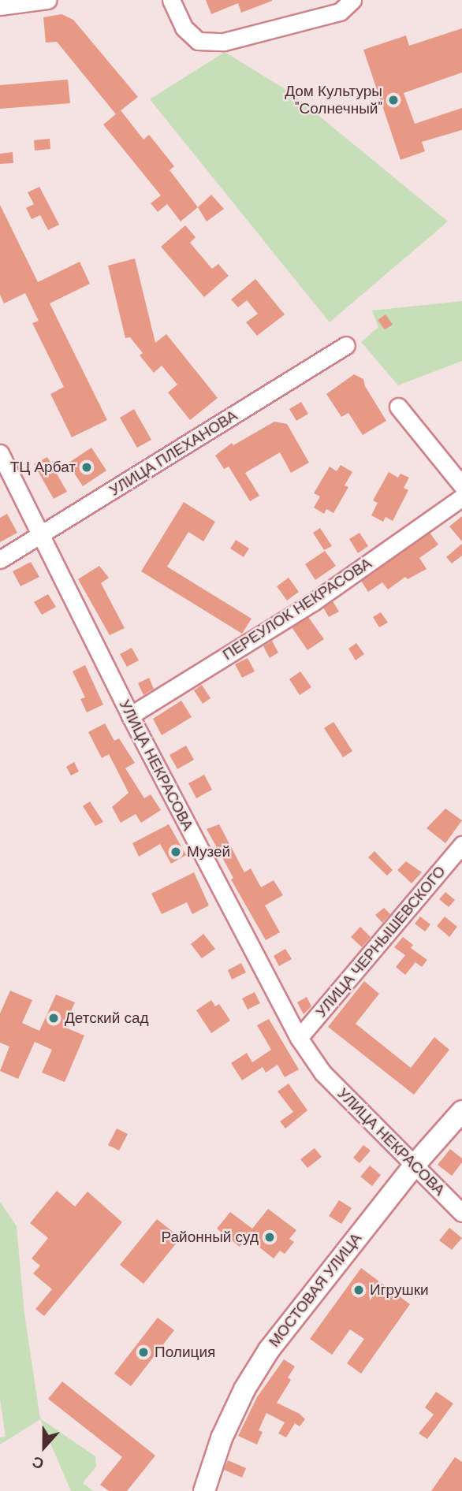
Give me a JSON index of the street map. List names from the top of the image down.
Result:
{
  "streets": {
    "main road": ["МОСТОВАЯ УЛИЦА"],
    "street": [
      "УЛИЦА ПЛЕХАНОВА",
      "ПЕРЕУЛОК НЕКРАСОВА",
      "УЛИЦА НЕКРАСОВА",
      "УЛИЦА ЧЕРНЫШЕВСКОГО"
    ]
  },
  "crossings": [
    ["УЛИЦА ПЛЕХАНОВА", "УЛИЦА НЕКРАСОВА"],
    ["ПЕРЕУЛОК НЕКРАСОВА", "УЛИЦА НЕКРАСОВА"],
    ["УЛИЦА НЕКРАСОВА", "УЛИЦА ЧЕРНЫШЕВСКОГО"],
    ["УЛИЦА НЕКРАСОВА", "МОСТОВАЯ УЛИЦА"]
  ],
  "places": [
    "Дом Культуры \"Солнечный\"",
    "ТЦ Арбат",
    "Музей",
    "Детский сад",
    "Районный суд",
    "Игрушки",
    "Полиция"
  ],
  "north": "bottom"
}
